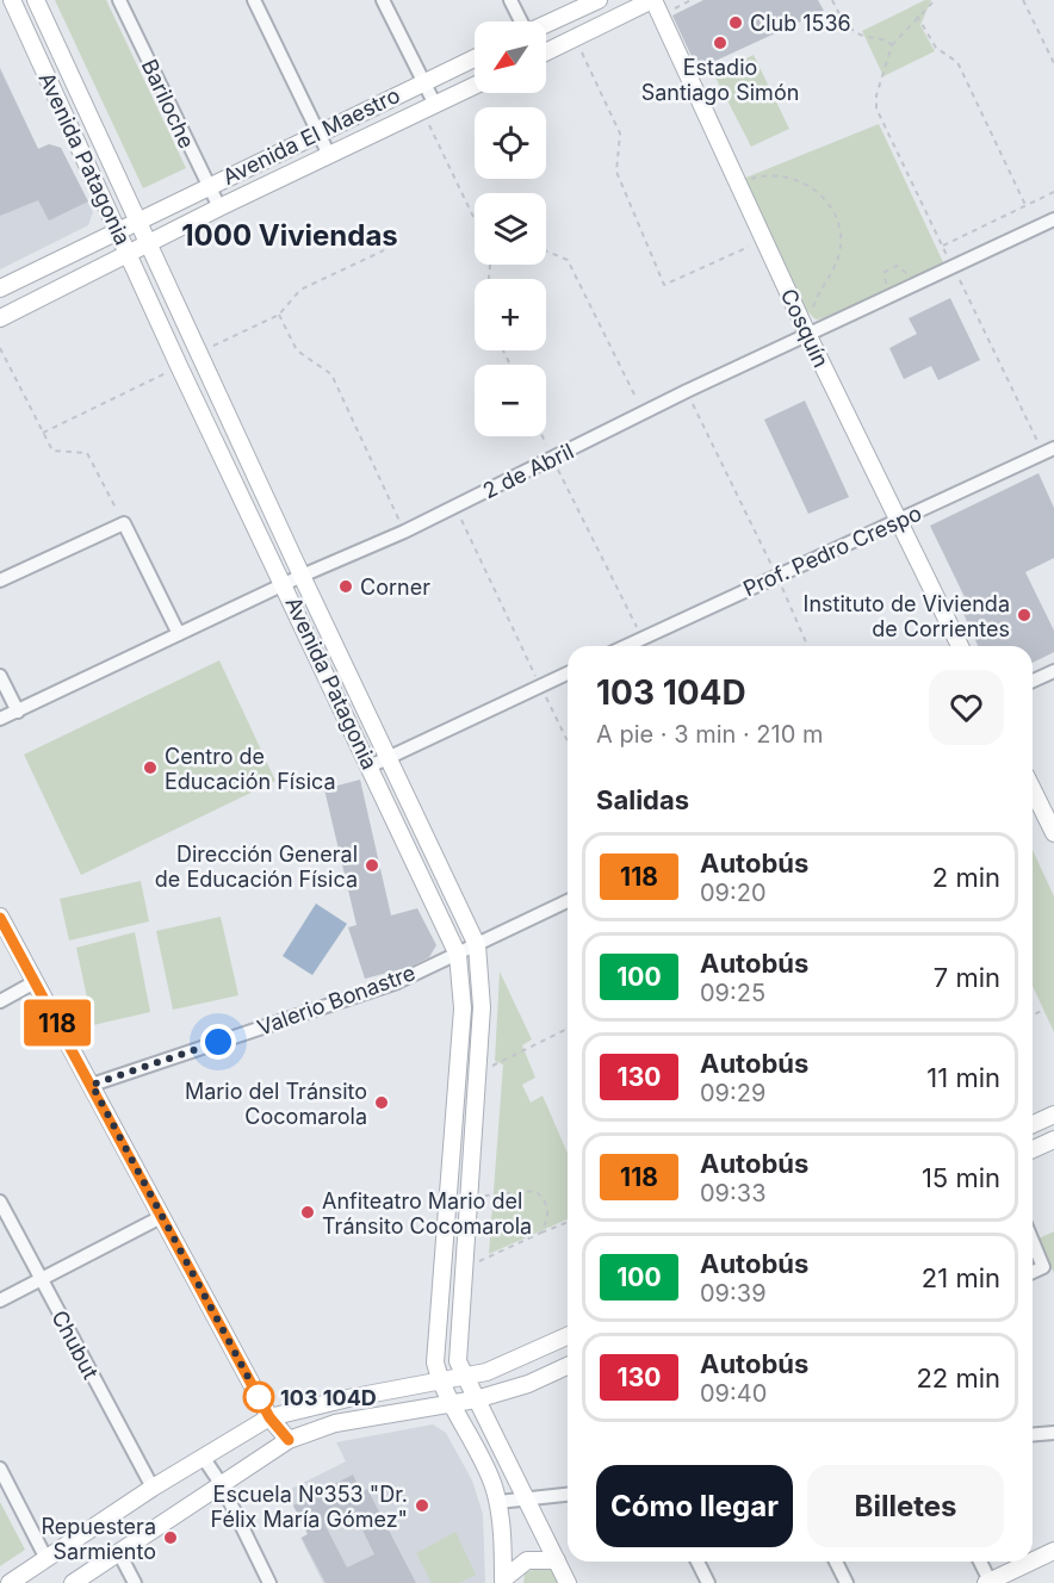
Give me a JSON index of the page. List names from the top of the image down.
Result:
{
  "streets": {
    "main road": ["Avenida El Maestro", "Avenida Patagonia", "Cosquín"],
    "street": [
      "Bariloche",
      "2 de Abril",
      "Prof. Pedro Crespo",
      "Valerio Bonastre",
      "Chubut"
    ]
  },
  "crossings": [
    ["Bariloche", "Avenida El Maestro"],
    ["Avenida El Maestro", "Avenida Patagonia"],
    ["Avenida Patagonia", "2 de Abril"],
    ["Avenida Patagonia", "Valerio Bonastre"],
    ["Cosquín", "2 de Abril"],
    ["Cosquín", "Prof. Pedro Crespo"]
  ],
  "districts": ["1000 Viviendas"],
  "places": [
    "Club 1536",
    "Estadio Santiago Simón",
    "Corner",
    "Instituto de Vivienda de Corrientes",
    "Centro de Educación Física",
    "Dirección General de Educación Física",
    "Mario del Tránsito Cocomarola",
    "Anfiteatro Mario del Tránsito Cocomarola",
    "103 104D",
    "Escuela Nº353 \"Dr. Félix María Gómez\"",
    "Repuestera Sarmiento"
  ],
  "lines": ["bus line 118"],
  "north": "bottom left",
  "page": {
    "on_map": "118",
    "map_buttons": ["+", "−"],
    "heading": [
      ["103 104D", "A pie · 3 min · 210 m"],
      "Salidas"
    ],
    "list": [
      {
        "mark": "118",
        "name": "Autobús",
        "note": "09:20",
        "value": "2 min"
      },
      {
        "mark": "100",
        "name": "Autobús",
        "note": "09:25",
        "value": "7 min"
      },
      {
        "mark": "130",
        "name": "Autobús",
        "note": "09:29",
        "value": "11 min"
      },
      {
        "mark": "118",
        "name": "Autobús",
        "note": "09:33",
        "value": "15 min"
      },
      {
        "mark": "100",
        "name": "Autobús",
        "note": "09:39",
        "value": "21 min"
      },
      {
        "mark": "130",
        "name": "Autobús",
        "note": "09:40",
        "value": "22 min"
      }
    ],
    "buttons": ["Cómo llegar", "Billetes"]
  }
}
